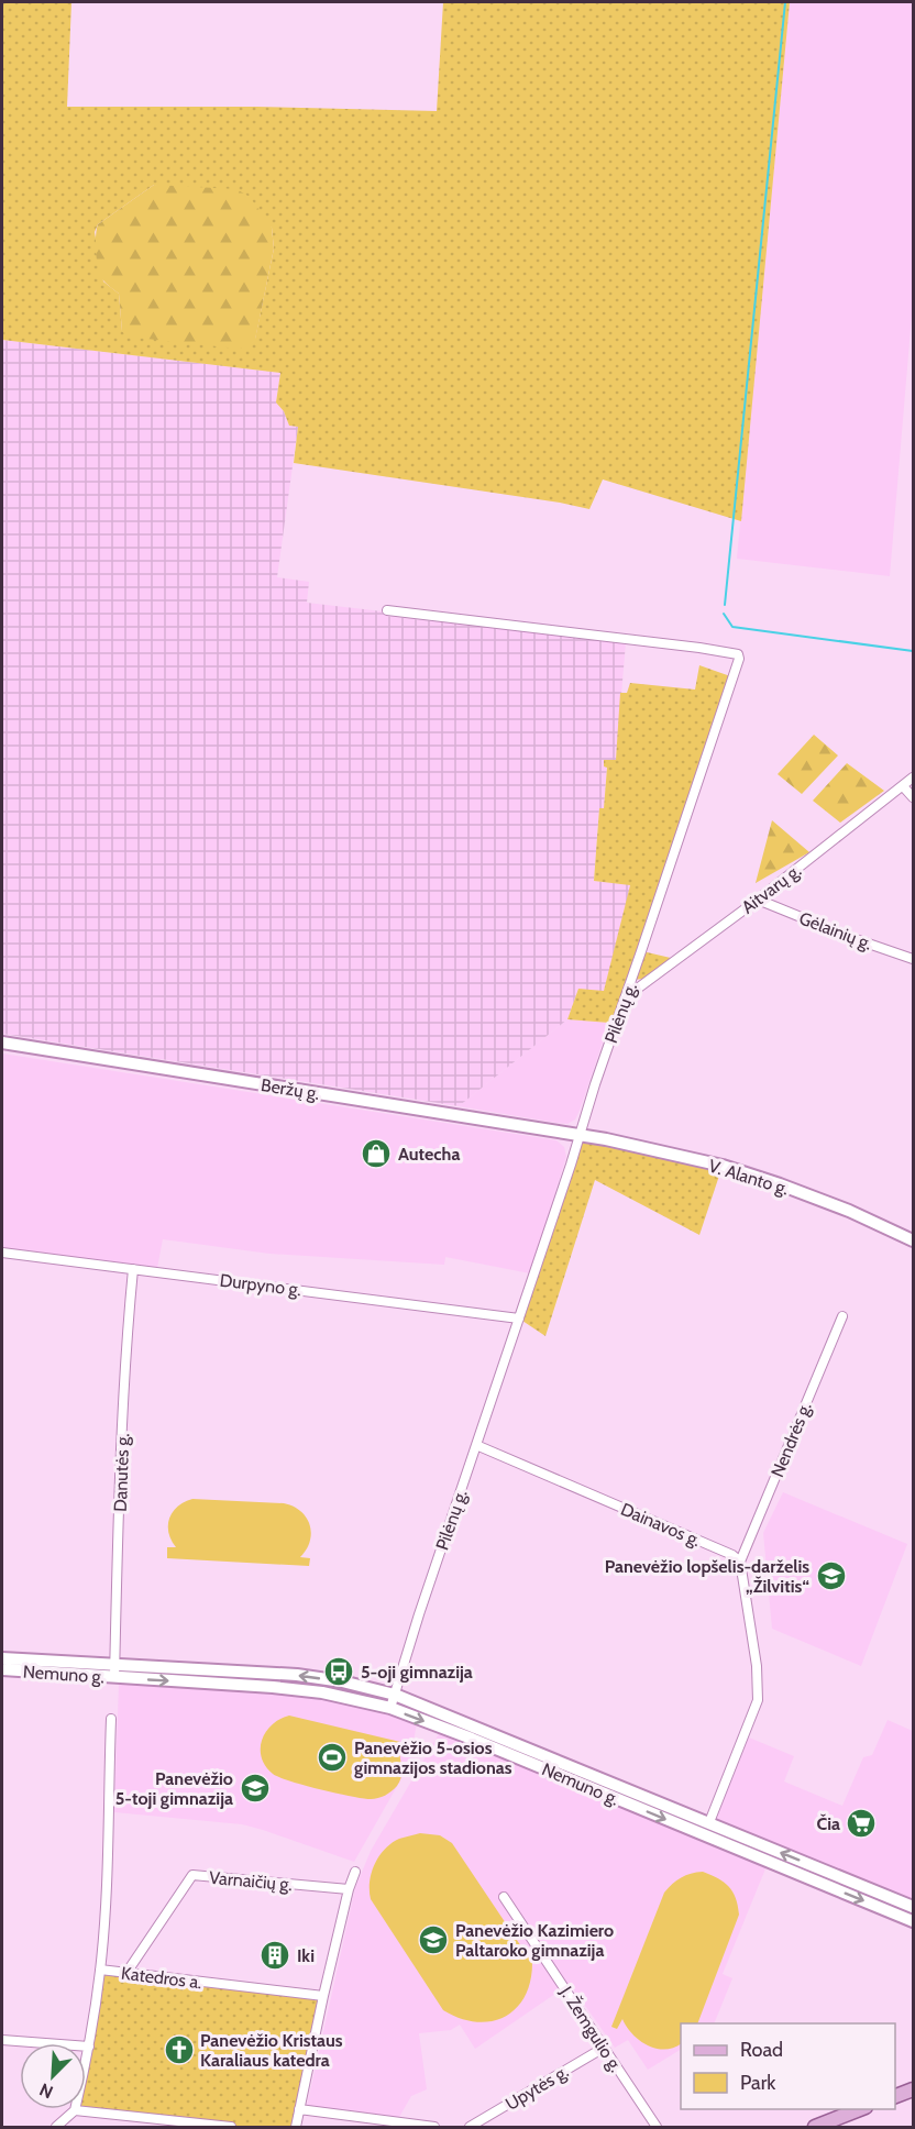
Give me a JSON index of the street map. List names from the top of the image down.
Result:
{
  "streets": {
    "main road": ["Beržų g.", "V. Alanto g.", "Nemuno g."],
    "street": [
      "Aitvarų g.",
      "Gėlainių g.",
      "Pilėnų g.",
      "Durpyno g.",
      "Nendrės g.",
      "Danutės g.",
      "Dainavos g.",
      "Varnaičių g.",
      "Katedros a.",
      "J. Žemgulio g.",
      "Upytės g."
    ]
  },
  "crossings": [
    ["Aitvarų g.", "Gėlainių g."],
    ["Aitvarų g.", "Pilėnų g."],
    ["Pilėnų g.", "Beržų g."],
    ["Pilėnų g.", "V. Alanto g."],
    ["Pilėnų g.", "Durpyno g."],
    ["Pilėnų g.", "Dainavos g."],
    ["Pilėnų g.", "Nemuno g."],
    ["Beržų g.", "V. Alanto g."],
    ["Durpyno g.", "Danutės g."],
    ["Nendrės g.", "Dainavos g."],
    ["Danutės g.", "Nemuno g."],
    ["Varnaičių g.", "Katedros a."],
    ["J. Žemgulio g.", "Upytės g."]
  ],
  "places": {
    "shop": ["Autecha"],
    "school or university": ["Panevėžio lopšelis-darželis „Žilvitis“", "Panevėžio 5-toji gimnazija", "Panevėžio Kazimiero Paltaroko gimnazija"],
    "bus stop": ["5-oji gimnazija"],
    "sports": ["Panevėžio 5-osios gimnazijos stadionas"],
    "supermarket": ["Čia"],
    "building": ["Iki"],
    "church": ["Panevėžio Kristaus Karaliaus katedra"]
  },
  "legend": ["Road", "Park"],
  "north": "bottom left"
}
